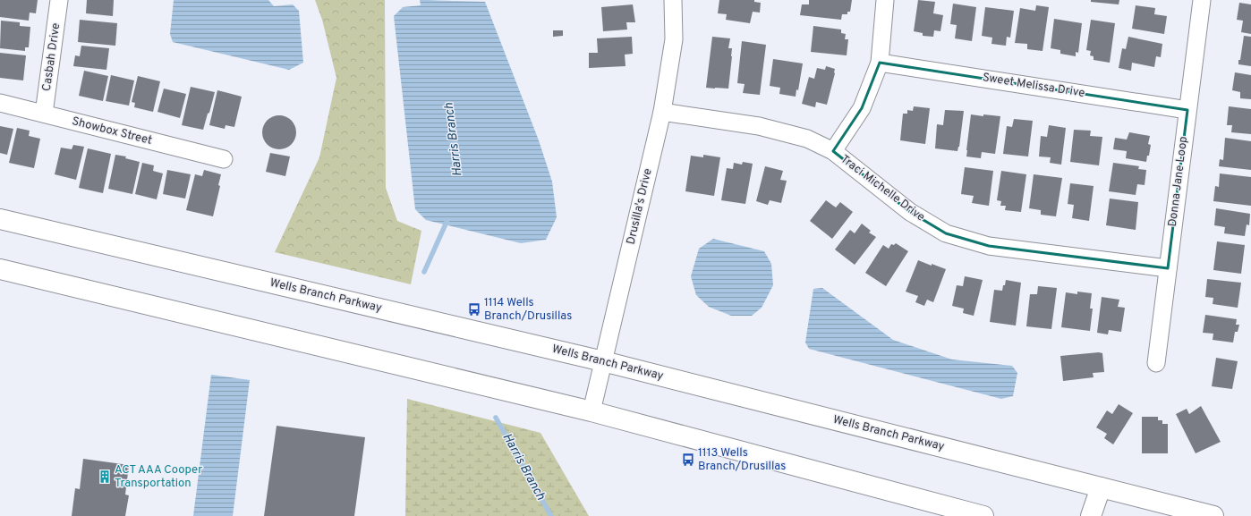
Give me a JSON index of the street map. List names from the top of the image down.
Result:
{
  "streets": {
    "main road": ["Wells Branch Parkway"],
    "street": [
      "Casbah Drive",
      "Sweet Melissa Drive",
      "Showbox Street",
      "Donna Jane Loop",
      "Traci Michelle Drive",
      "Drusilla's Drive"
    ]
  },
  "crossings": [
    ["Casbah Drive", "Showbox Street"],
    ["Sweet Melissa Drive", "Donna Jane Loop"],
    ["Donna Jane Loop", "Traci Michelle Drive"],
    ["Traci Michelle Drive", "Drusilla's Drive"],
    ["Drusilla's Drive", "Wells Branch Parkway"]
  ],
  "water": ["Harris Branch"],
  "places": {
    "bus stop": ["1114 Wells Branch/Drusillas", "1113 Wells Branch/Drusillas"],
    "building": ["ACT AAA Cooper Transportation"]
  }
}
